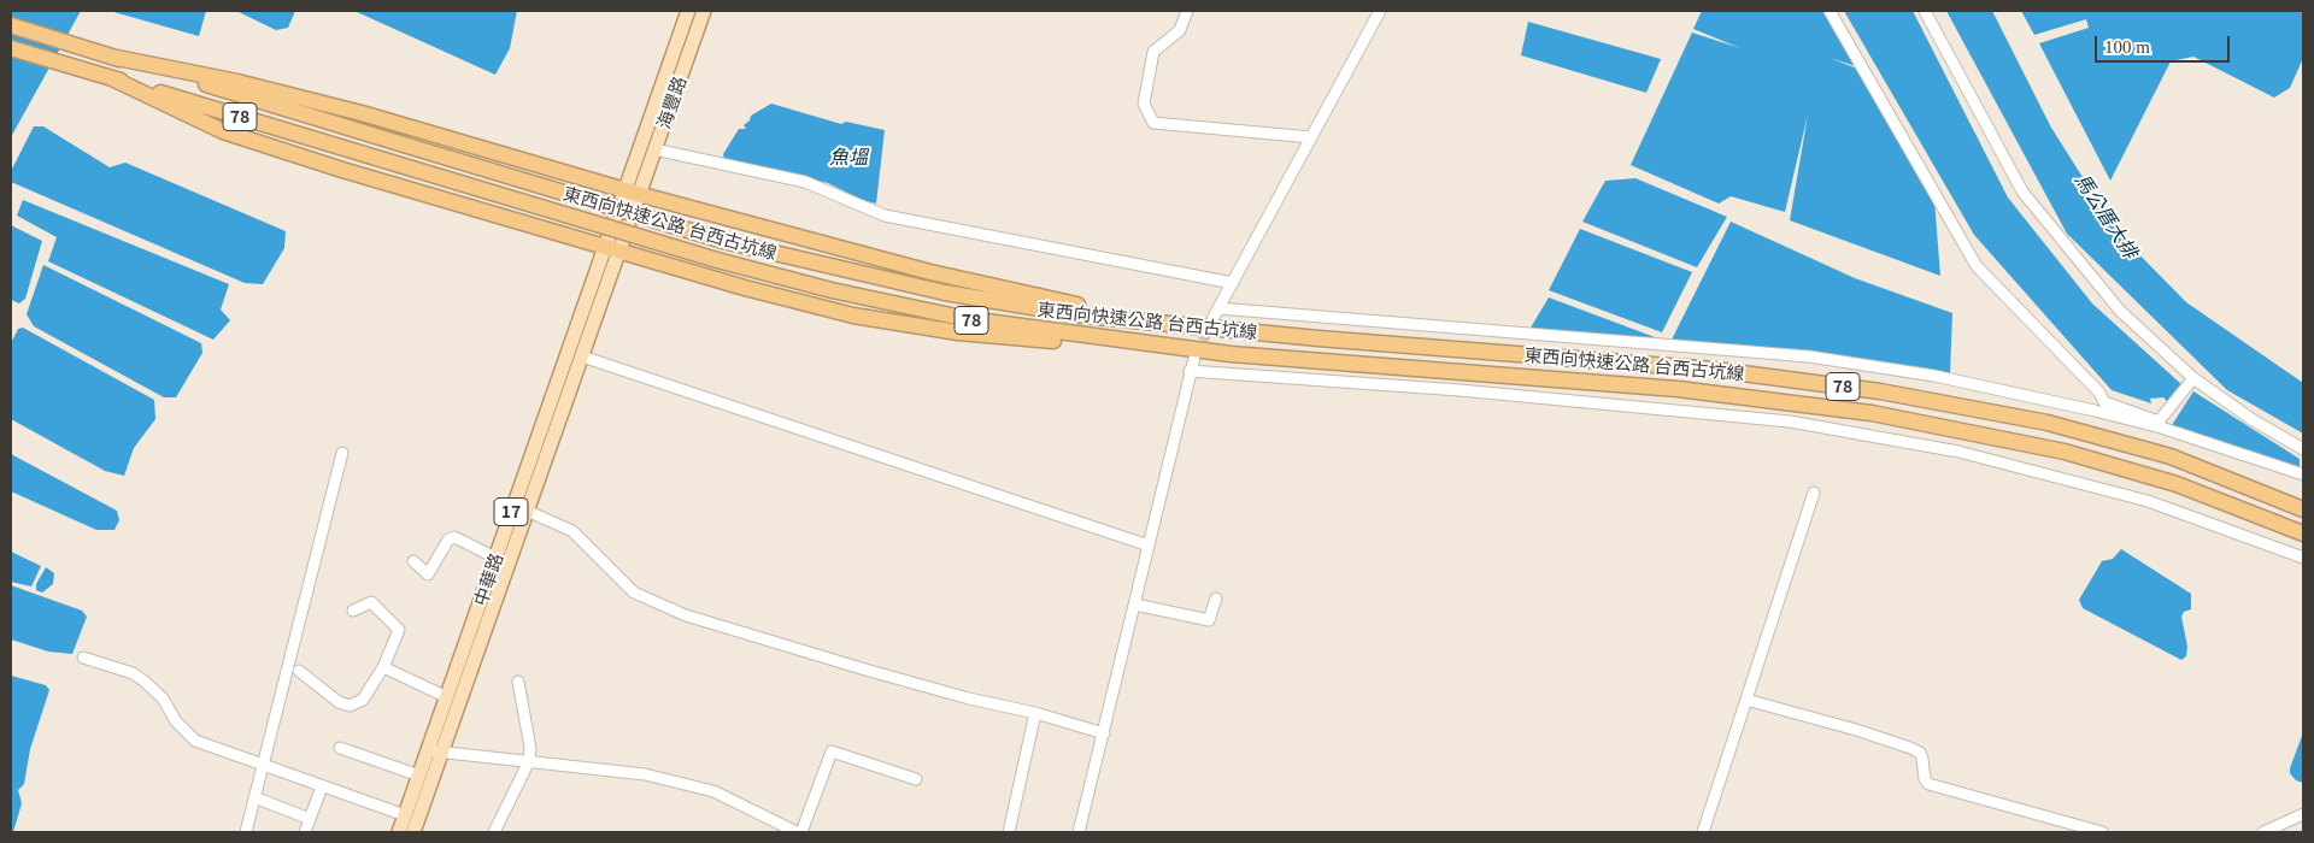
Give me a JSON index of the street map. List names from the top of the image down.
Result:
{
  "streets": {
    "highway": ["78", "東西向快速公路 台西古坑線"],
    "main road": ["海豐路", "17", "中華路"]
  },
  "crossings": [
    ["海豐路", "中華路"]
  ],
  "water": ["魚塭", "馬公厝大排"],
  "scale_bar": "100 m"
}
